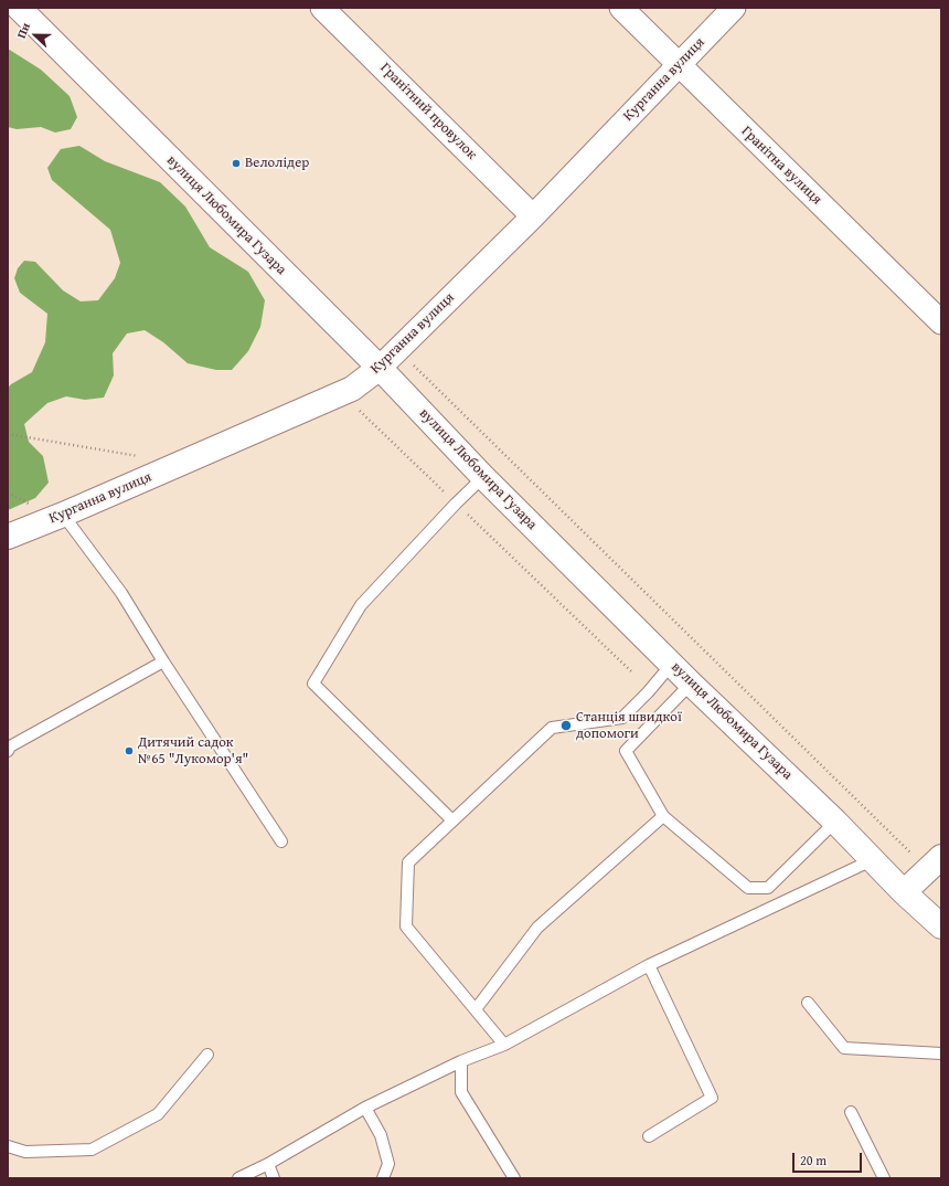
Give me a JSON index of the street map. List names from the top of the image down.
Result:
{
  "streets": {
    "street": [
      "Курганна вулиця",
      "Гранітний провулок",
      "Гранітна вулиця",
      "вулиця Любомира Гузара"
    ]
  },
  "crossings": [
    ["Курганна вулиця", "Гранітний провулок"],
    ["Курганна вулиця", "Гранітна вулиця"],
    ["Курганна вулиця", "вулиця Любомира Гузара"]
  ],
  "places": ["Велолідер", "Станція швидкої допомоги", "Дитячий садок №65 \"Лукомор'я\""],
  "scale_bar": "20 m",
  "north": "left"
}
